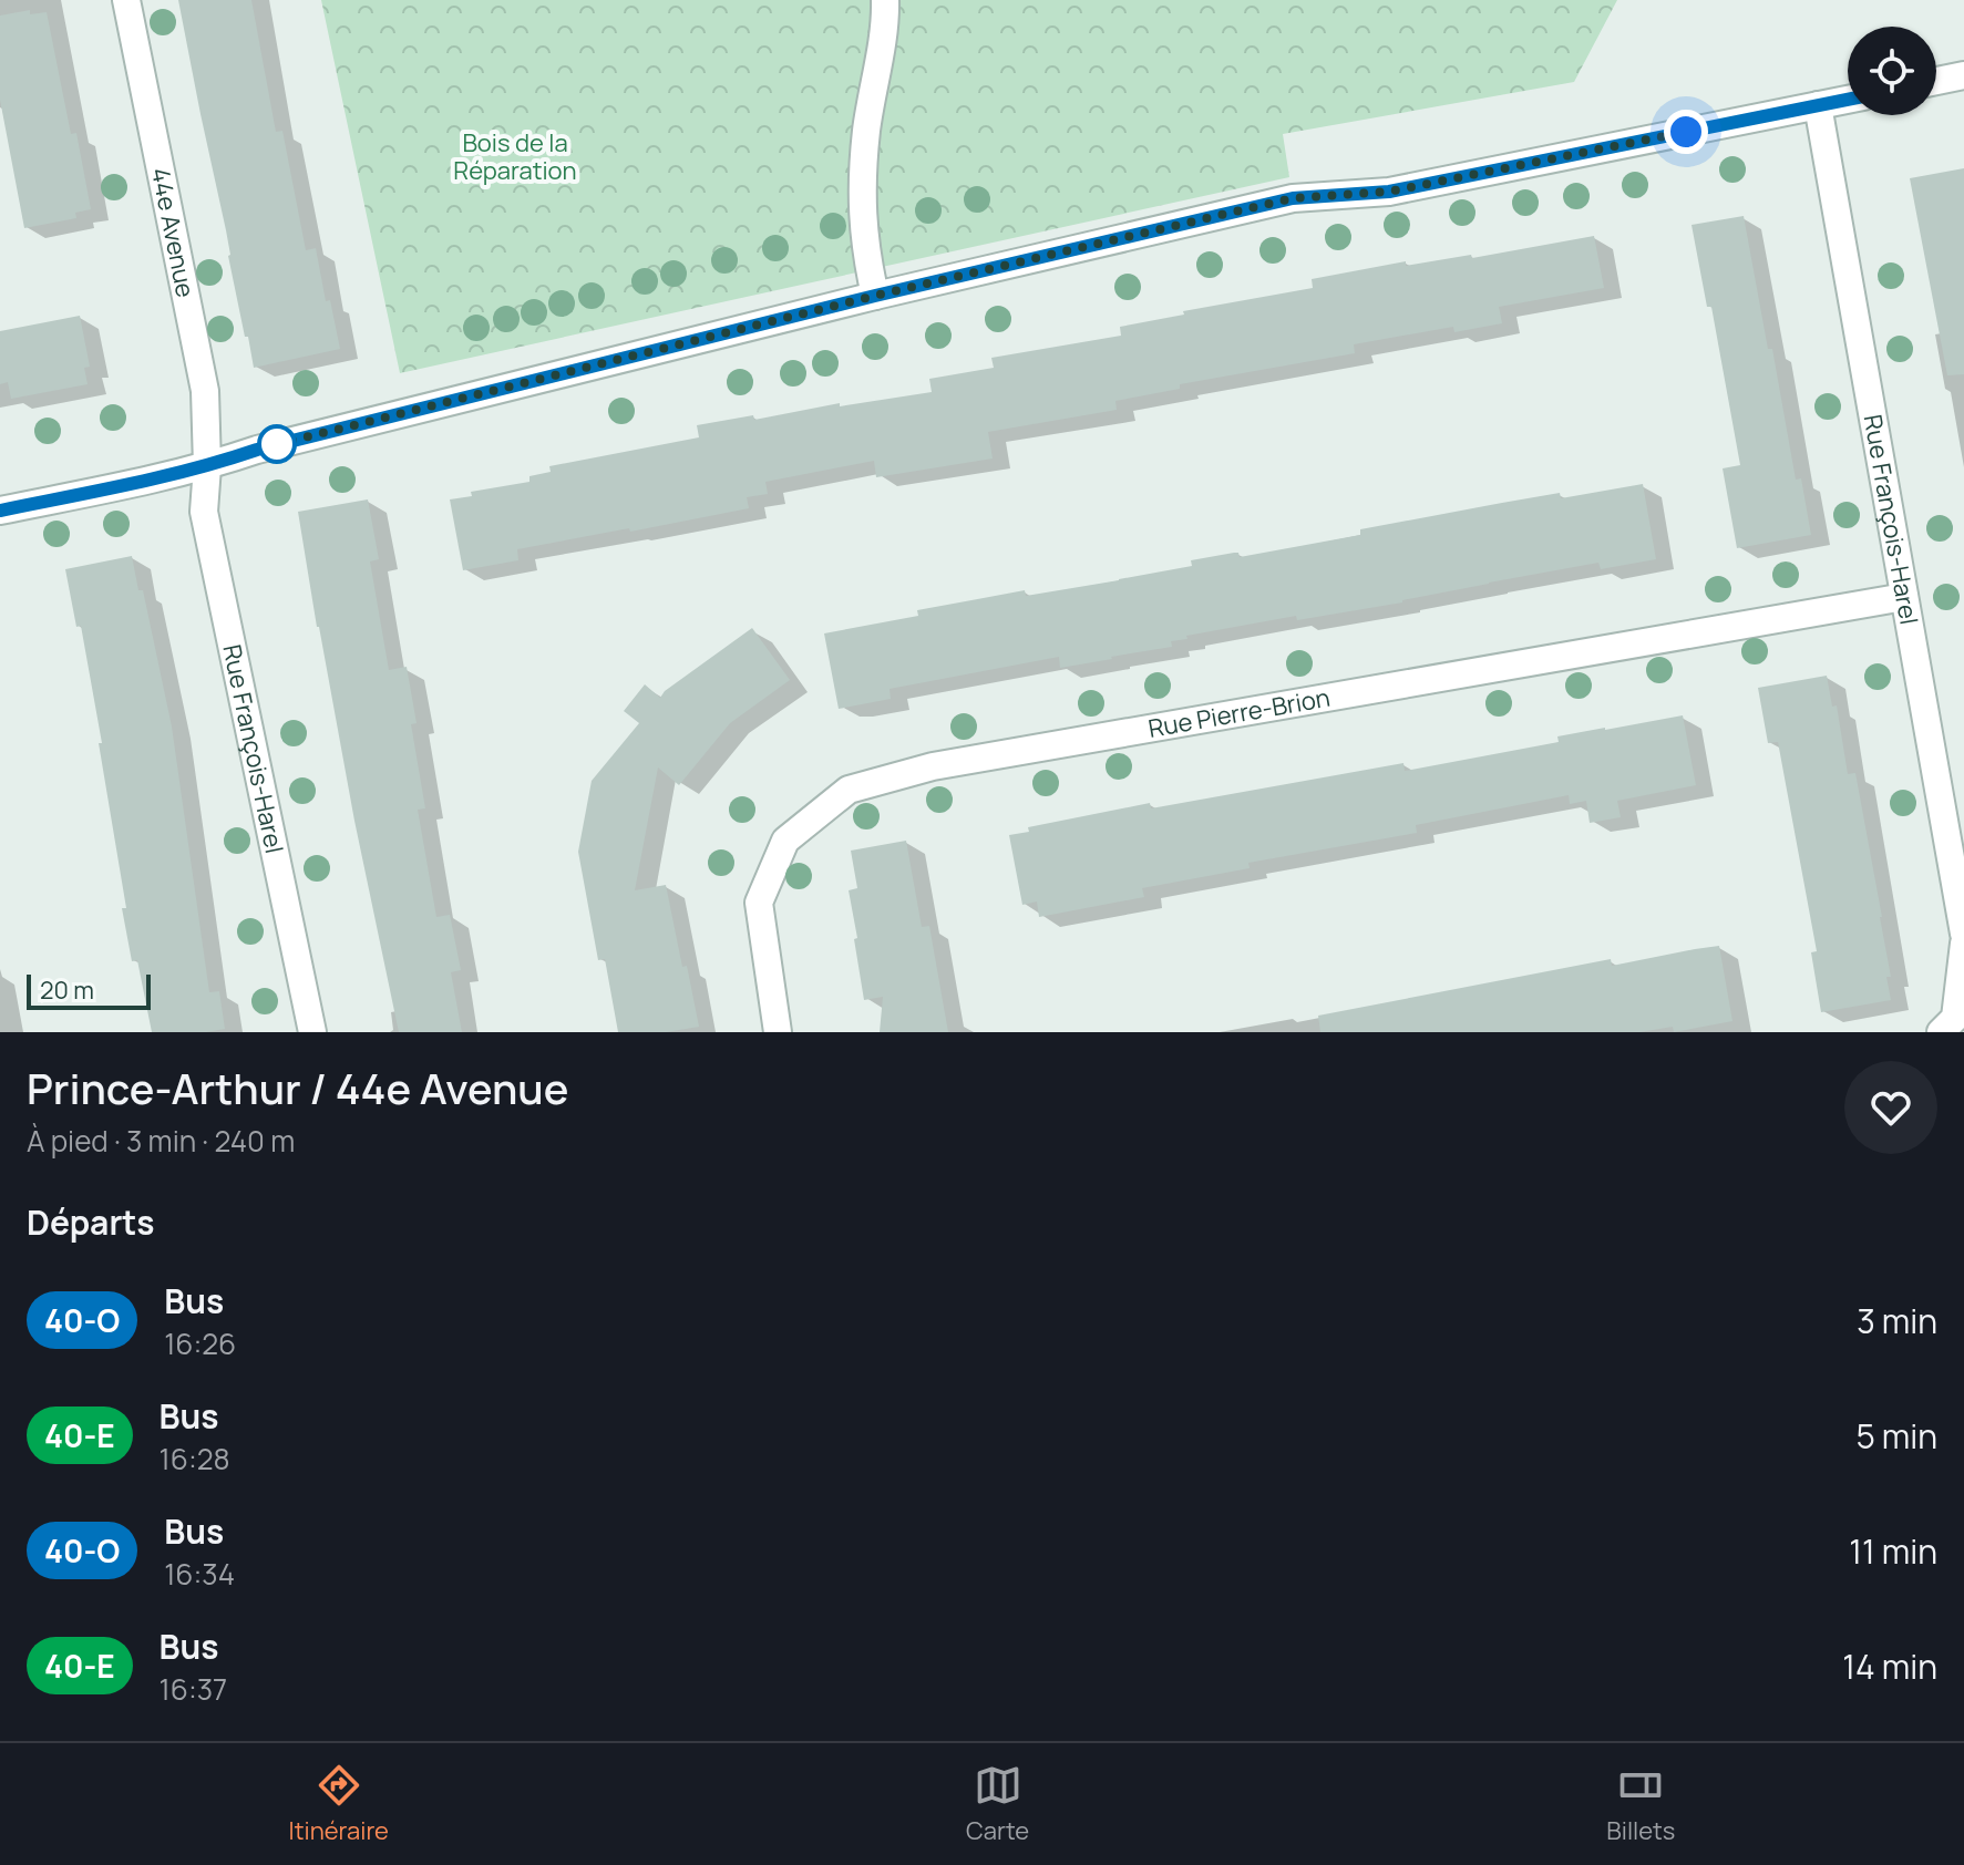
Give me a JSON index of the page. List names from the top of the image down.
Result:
{
  "streets": {
    "street": ["44e Avenue", "Rue François-Harel", "Rue Pierre-Brion"]
  },
  "crossings": [
    ["44e Avenue", "Rue François-Harel"],
    ["Rue François-Harel", "Rue Pierre-Brion"]
  ],
  "parks": ["Bois de la Réparation"],
  "lines": ["bus line 40-O"],
  "scale_bar": "20 m",
  "page": {
    "scale": "20 m",
    "heading": [
      ["Prince-Arthur / 44e Avenue", "À pied · 3 min · 240 m"],
      "Départs"
    ],
    "list": [
      {
        "mark": "40-O",
        "name": "Bus",
        "note": "16:26",
        "value": "3 min"
      },
      {
        "mark": "40-E",
        "name": "Bus",
        "note": "16:28",
        "value": "5 min"
      },
      {
        "mark": "40-O",
        "name": "Bus",
        "note": "16:34",
        "value": "11 min"
      },
      {
        "mark": "40-E",
        "name": "Bus",
        "note": "16:37",
        "value": "14 min"
      }
    ],
    "tabs": ["Itinéraire", "Carte", "Billets"]
  }
}
